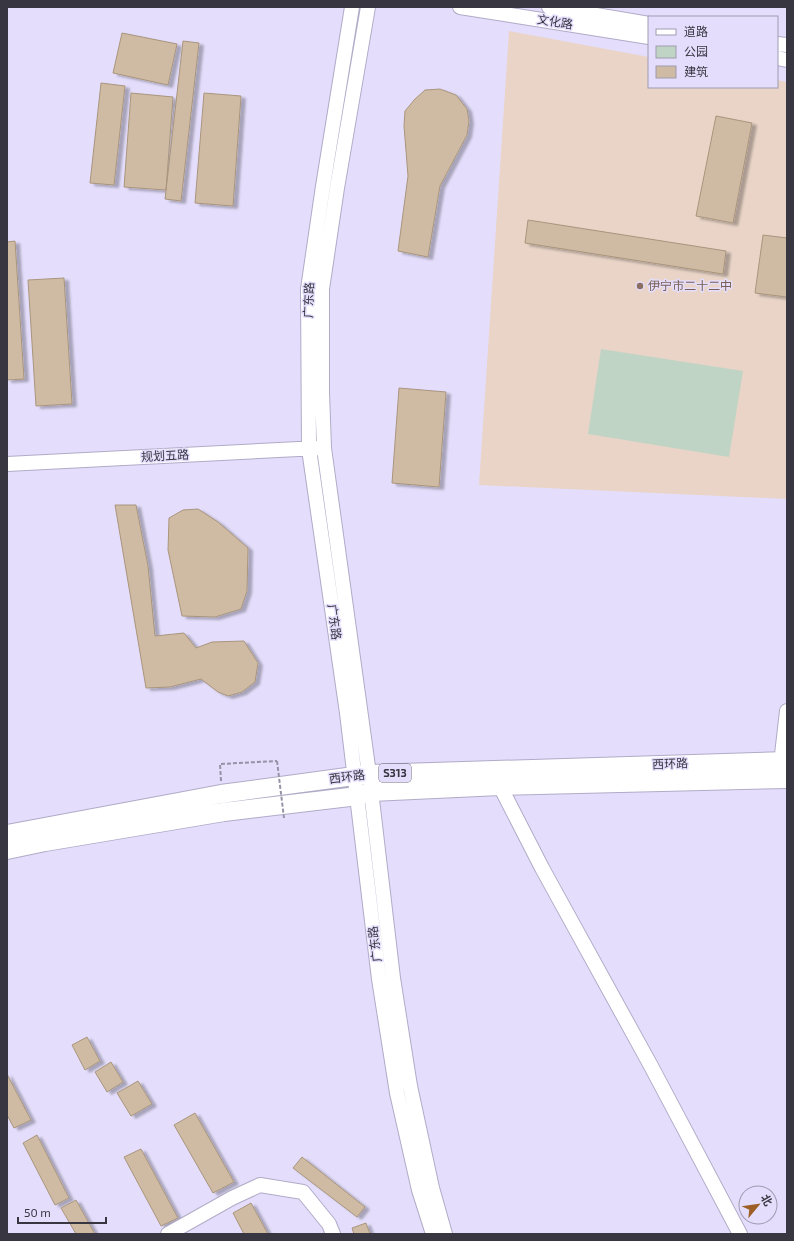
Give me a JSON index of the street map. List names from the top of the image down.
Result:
{
  "streets": {
    "main road": ["西环路", "S313"],
    "street": ["文化路", "广东路", "规划五路"]
  },
  "crossings": [
    ["广东路", "规划五路"],
    ["广东路", "西环路"]
  ],
  "places": ["伊宁市二十二中"],
  "legend": ["道路", "公园", "建筑"],
  "scale_bar": "50 m",
  "north": "top right"
}
